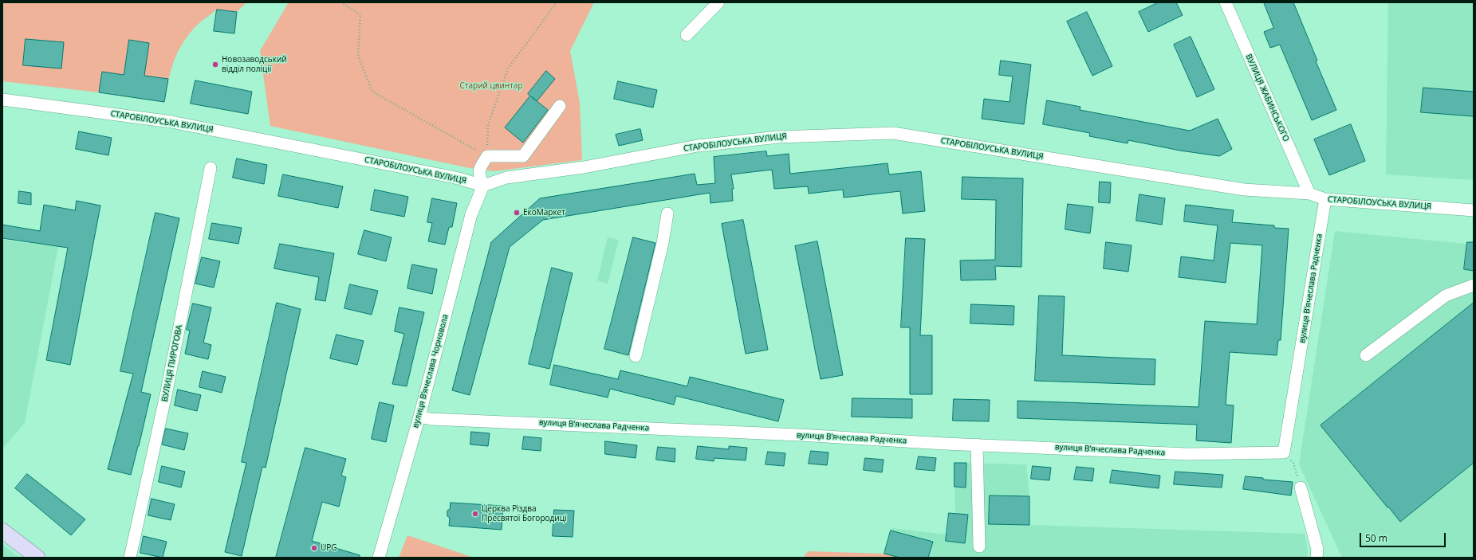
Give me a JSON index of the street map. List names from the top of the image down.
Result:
{
  "streets": {
    "street": [
      "ВУЛИЦЯ ЖАБИНСЬКОГО",
      "СТАРОБІЛОУСЬКА ВУЛИЦЯ",
      "вулиця Вʼячеслава Радченка",
      "ВУЛИЦЯ ПИРОГОВА",
      "вулиця Вʼячеслава Чорновола"
    ]
  },
  "crossings": [
    ["ВУЛИЦЯ ЖАБИНСЬКОГО", "СТАРОБІЛОУСЬКА ВУЛИЦЯ"],
    ["СТАРОБІЛОУСЬКА ВУЛИЦЯ", "вулиця Вʼячеслава Радченка"],
    ["СТАРОБІЛОУСЬКА ВУЛИЦЯ", "вулиця Вʼячеслава Чорновола"],
    ["вулиця Вʼячеслава Радченка", "вулиця Вʼячеслава Чорновола"]
  ],
  "parks": ["Старий цвинтар"],
  "places": [
    "Новозаводський відділ поліції",
    "ЕкоМаркет",
    "Церква Різдва Пресвятої Богородиці",
    "UPG"
  ],
  "scale_bar": "50 m"
}
